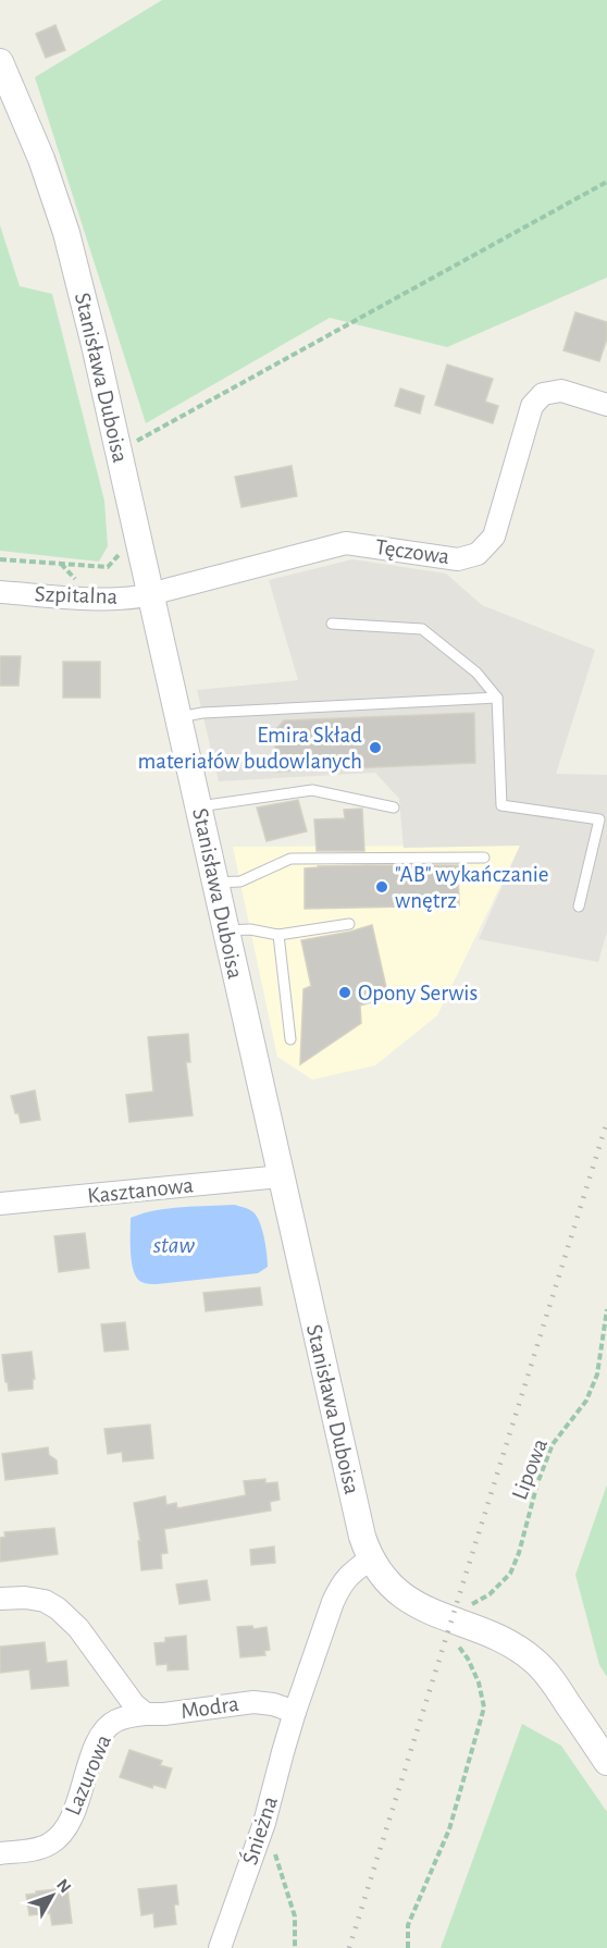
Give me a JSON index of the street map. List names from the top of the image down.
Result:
{
  "streets": {
    "street": [
      "Stanisława Duboisa",
      "Tęczowa",
      "Szpitalna",
      "Kasztanowa",
      "Modra",
      "Lazurowa",
      "Śnieżna"
    ],
    "path": ["Lipowa"]
  },
  "crossings": [
    ["Stanisława Duboisa", "Tęczowa"],
    ["Stanisława Duboisa", "Szpitalna"],
    ["Stanisława Duboisa", "Kasztanowa"],
    ["Stanisława Duboisa", "Lipowa"],
    ["Tęczowa", "Szpitalna"],
    ["Modra", "Lazurowa"],
    ["Modra", "Śnieżna"]
  ],
  "water": ["staw"],
  "places": ["Emira Skład materiałów budowlanych", "\"AB\" wykańczanie wnętrz", "Opony Serwis"],
  "north": "top right"
}
